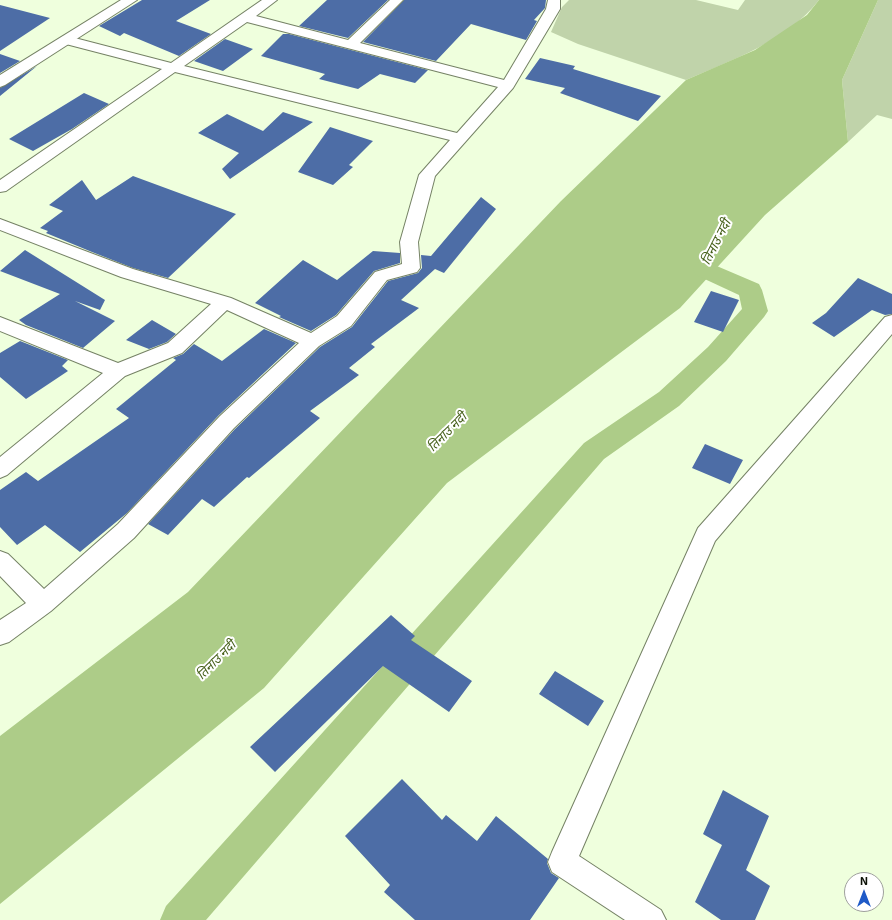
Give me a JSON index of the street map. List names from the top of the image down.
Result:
{
  "water": ["तिनाउ नदी"],
  "north": "top"
}
